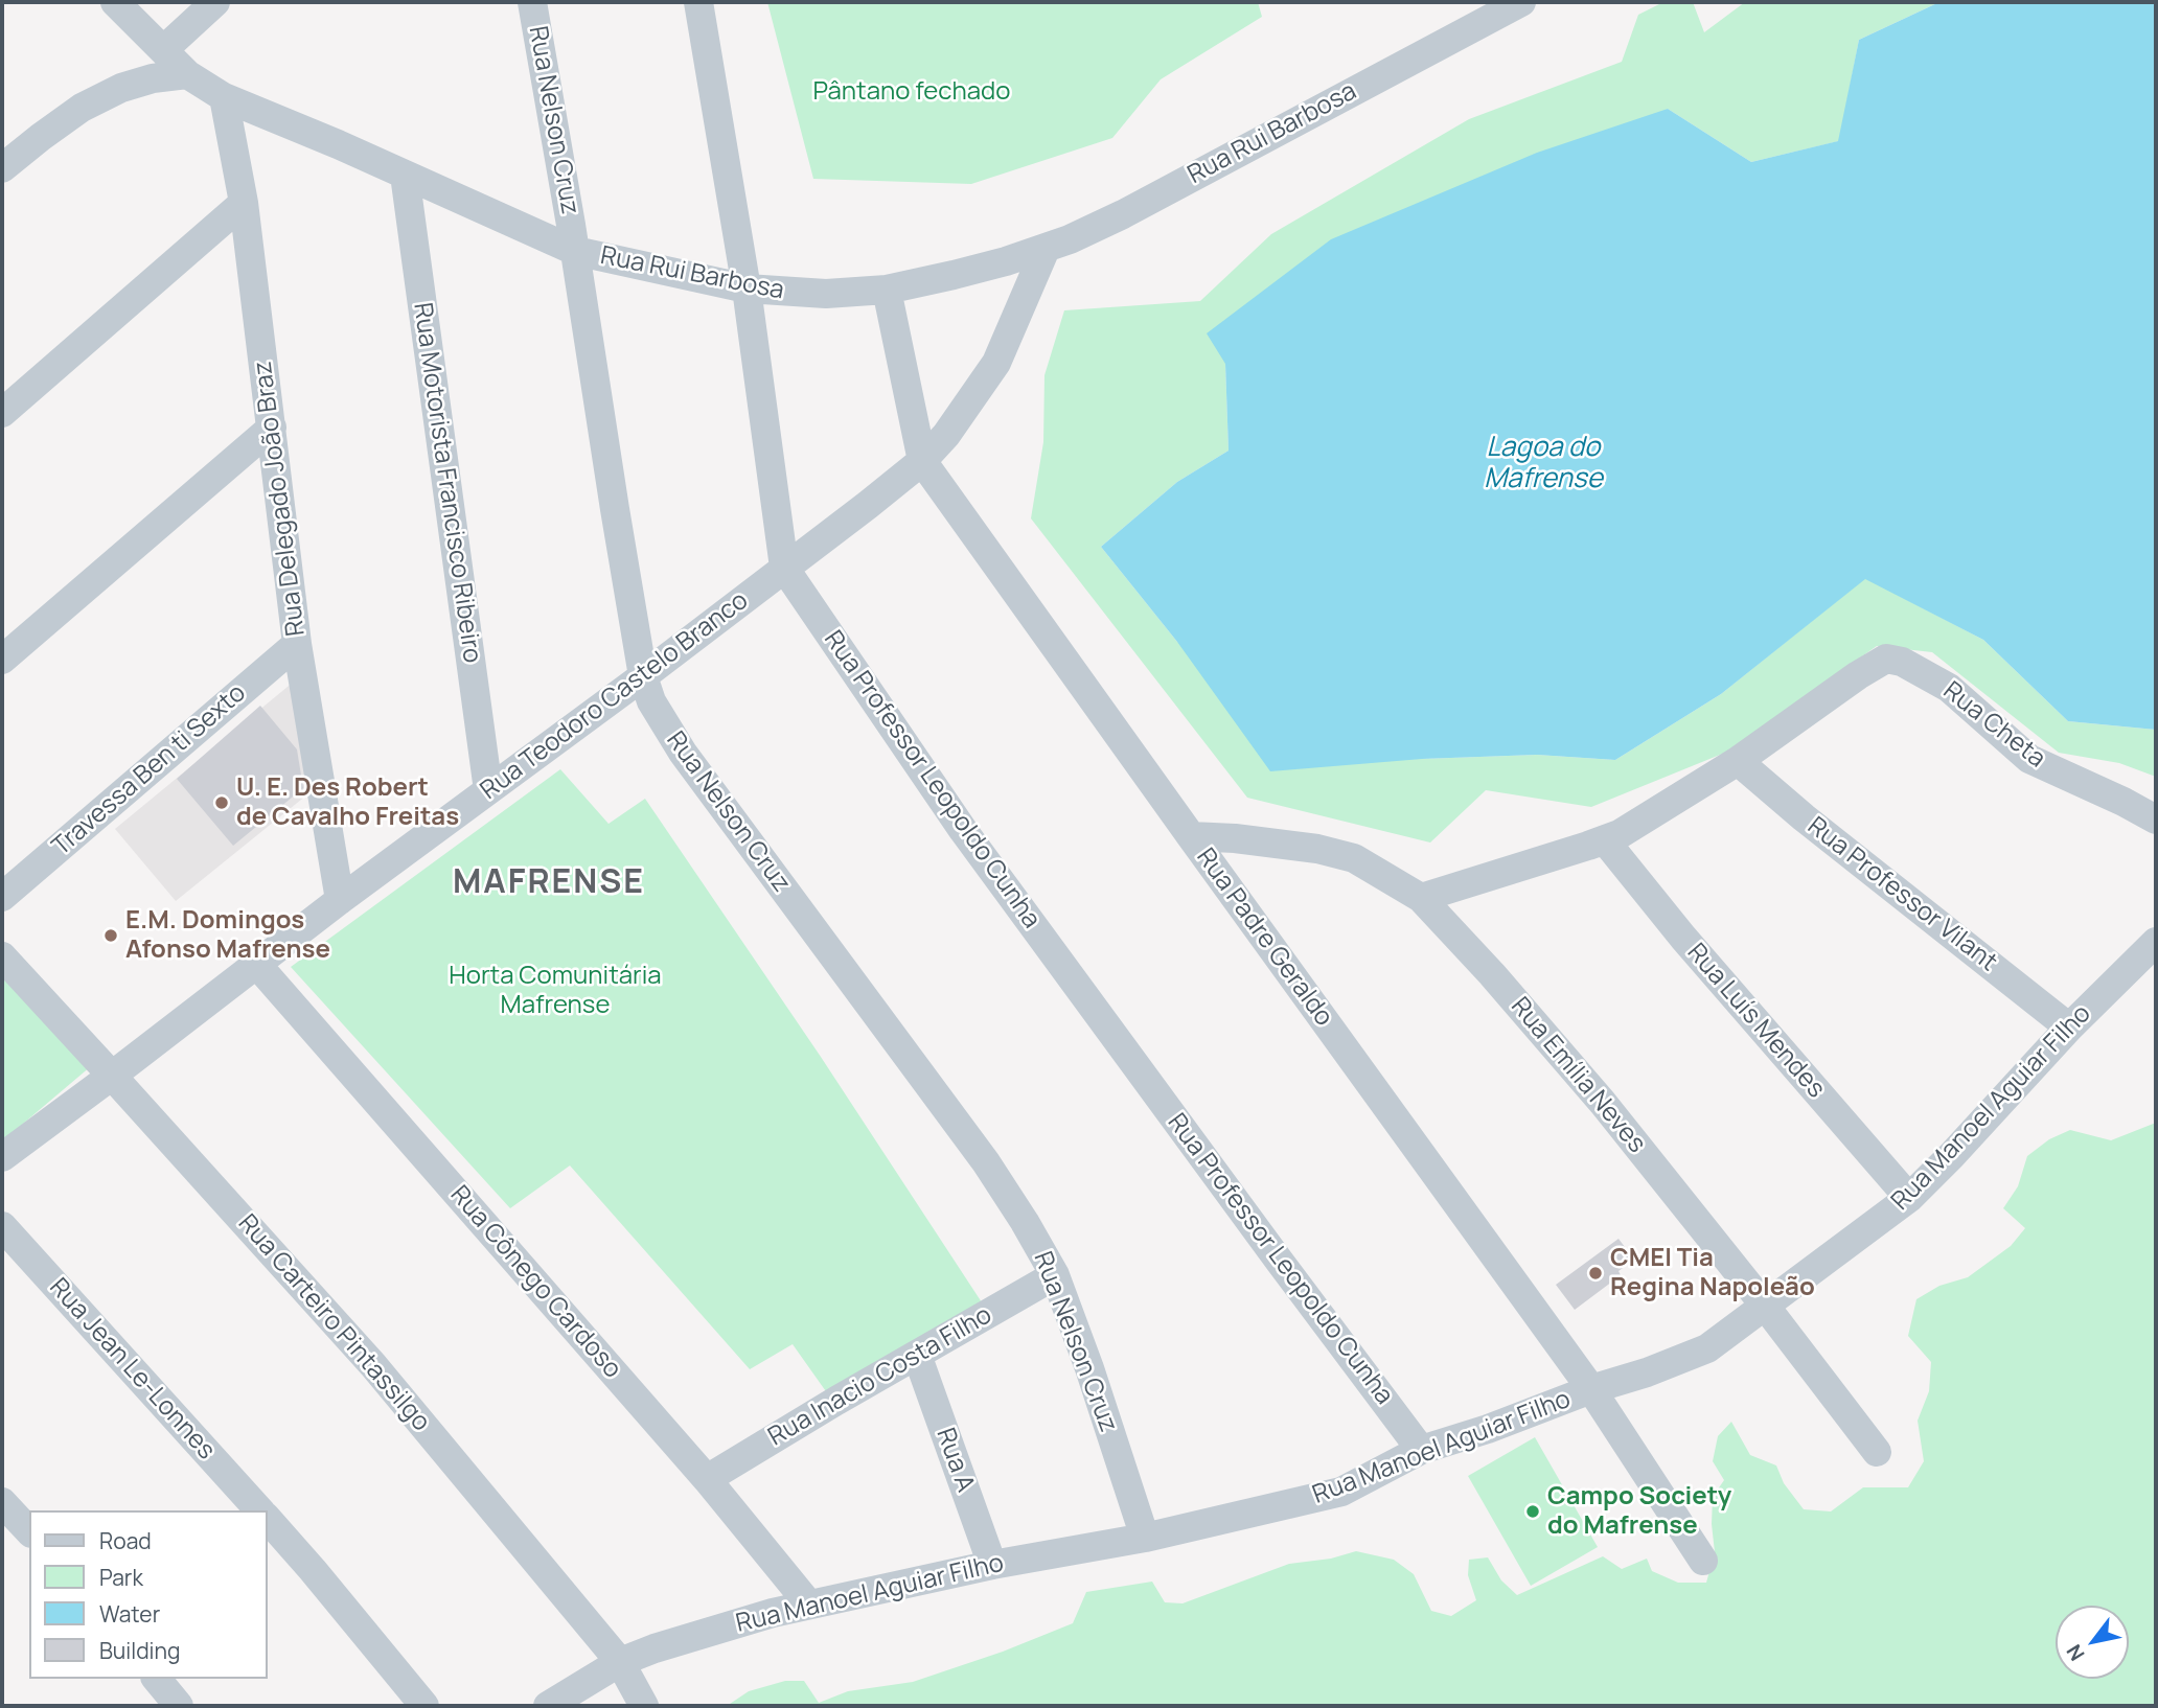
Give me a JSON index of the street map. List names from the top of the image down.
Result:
{
  "streets": {
    "street": [
      "Rua Nelson Cruz",
      "Rua Rui Barbosa",
      "Rua Motorista Francisco Ribeiro",
      "Rua Delegado João Braz",
      "Rua Teodoro Castelo Branco",
      "Rua Cheta",
      "Travessa Ben ti Sexto",
      "Rua Professor Leopoldo Cunha",
      "Rua Professor Vilant",
      "Rua Padre Geraldo",
      "Rua Luís Mendes",
      "Rua Emília Neves",
      "Rua Manoel Aguiar Filho",
      "Rua Cônego Cardoso",
      "Rua Carteiro Pintassilgo",
      "Rua Jean Le-Lonnes",
      "Rua Inacio Costa Filho",
      "Rua A"
    ]
  },
  "crossings": [
    ["Rua Nelson Cruz", "Rua Rui Barbosa"],
    ["Rua Nelson Cruz", "Rua Teodoro Castelo Branco"],
    ["Rua Nelson Cruz", "Rua Manoel Aguiar Filho"],
    ["Rua Nelson Cruz", "Rua Inacio Costa Filho"],
    ["Rua Rui Barbosa", "Rua Motorista Francisco Ribeiro"],
    ["Rua Rui Barbosa", "Rua Delegado João Braz"],
    ["Rua Rui Barbosa", "Rua Teodoro Castelo Branco"],
    ["Rua Rui Barbosa", "Rua Professor Leopoldo Cunha"],
    ["Rua Rui Barbosa", "Rua Padre Geraldo"],
    ["Rua Motorista Francisco Ribeiro", "Rua Teodoro Castelo Branco"],
    ["Rua Delegado João Braz", "Rua Teodoro Castelo Branco"],
    ["Rua Delegado João Braz", "Travessa Ben ti Sexto"],
    ["Rua Teodoro Castelo Branco", "Rua Professor Leopoldo Cunha"],
    ["Rua Teodoro Castelo Branco", "Rua Padre Geraldo"],
    ["Rua Teodoro Castelo Branco", "Rua Cônego Cardoso"],
    ["Rua Teodoro Castelo Branco", "Rua Carteiro Pintassilgo"],
    ["Rua Cheta", "Rua Professor Vilant"],
    ["Rua Cheta", "Rua Luís Mendes"],
    ["Rua Cheta", "Rua Emília Neves"],
    ["Rua Professor Leopoldo Cunha", "Rua Manoel Aguiar Filho"],
    ["Rua Professor Vilant", "Rua Manoel Aguiar Filho"],
    ["Rua Padre Geraldo", "Rua Emília Neves"],
    ["Rua Padre Geraldo", "Rua Manoel Aguiar Filho"],
    ["Rua Luís Mendes", "Rua Manoel Aguiar Filho"],
    ["Rua Emília Neves", "Rua Manoel Aguiar Filho"],
    ["Rua Manoel Aguiar Filho", "Rua Cônego Cardoso"],
    ["Rua Manoel Aguiar Filho", "Rua Carteiro Pintassilgo"],
    ["Rua Manoel Aguiar Filho", "Rua A"],
    ["Rua Cônego Cardoso", "Rua Inacio Costa Filho"],
    ["Rua Inacio Costa Filho", "Rua A"]
  ],
  "districts": ["MAFRENSE"],
  "water": ["Lagoa do Mafrense"],
  "parks": ["Pântano fechado", "Horta Comunitária Mafrense"],
  "places": [
    "U. E. Des Robert de Cavalho Freitas",
    "E.M. Domingos Afonso Mafrense",
    "CMEI Tia Regina Napoleão",
    "Campo Society do Mafrense"
  ],
  "legend": [
    "Road",
    "Park",
    "Water",
    "Building"
  ],
  "north": "bottom left"
}
